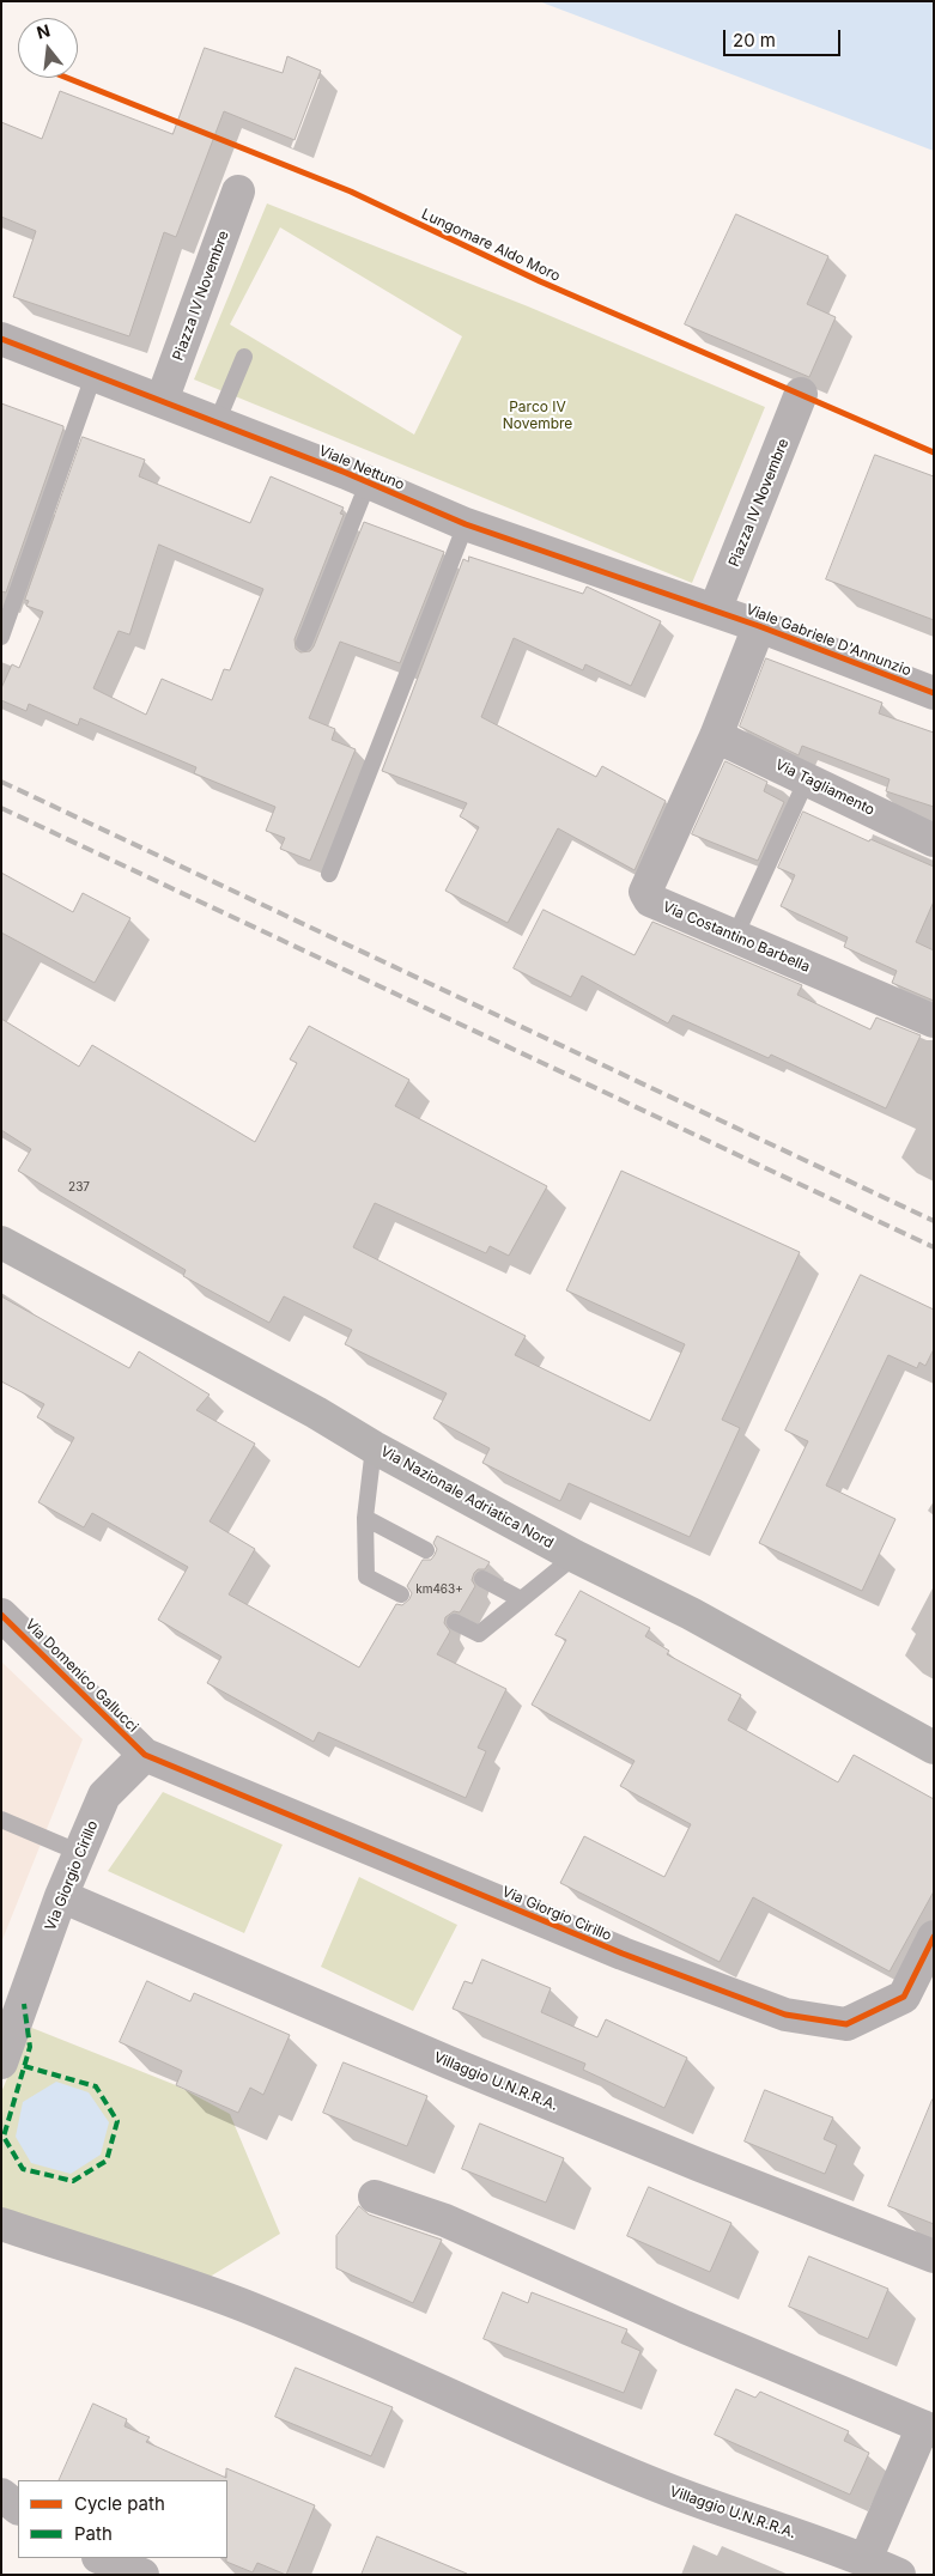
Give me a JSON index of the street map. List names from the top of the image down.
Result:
{
  "streets": {
    "main road": ["Via Nazionale Adriatica Nord"],
    "street": [
      "Piazza IV Novembre",
      "Viale Nettuno",
      "Viale Gabriele D'Annunzio",
      "Via Tagliamento",
      "Via Costantino Barbella",
      "Via Domenico Gallucci",
      "Via Giorgio Cirillo",
      "Villaggio U.N.R.R.A."
    ],
    "cycle path": ["Lungomare Aldo Moro"]
  },
  "crossings": [
    ["Piazza IV Novembre", "Viale Nettuno"],
    ["Piazza IV Novembre", "Viale Gabriele D'Annunzio"],
    ["Viale Nettuno", "Viale Gabriele D'Annunzio"],
    ["Viale Gabriele D'Annunzio", "Via Costantino Barbella"],
    ["Via Tagliamento", "Via Costantino Barbella"],
    ["Via Domenico Gallucci", "Via Giorgio Cirillo"],
    ["Via Giorgio Cirillo", "Villaggio U.N.R.R.A."]
  ],
  "parks": ["Parco IV Novembre"],
  "house_numbers": ["237", "km463+"],
  "legend": ["Cycle path", "Path"],
  "scale_bar": "20 m",
  "north": "top"
}
